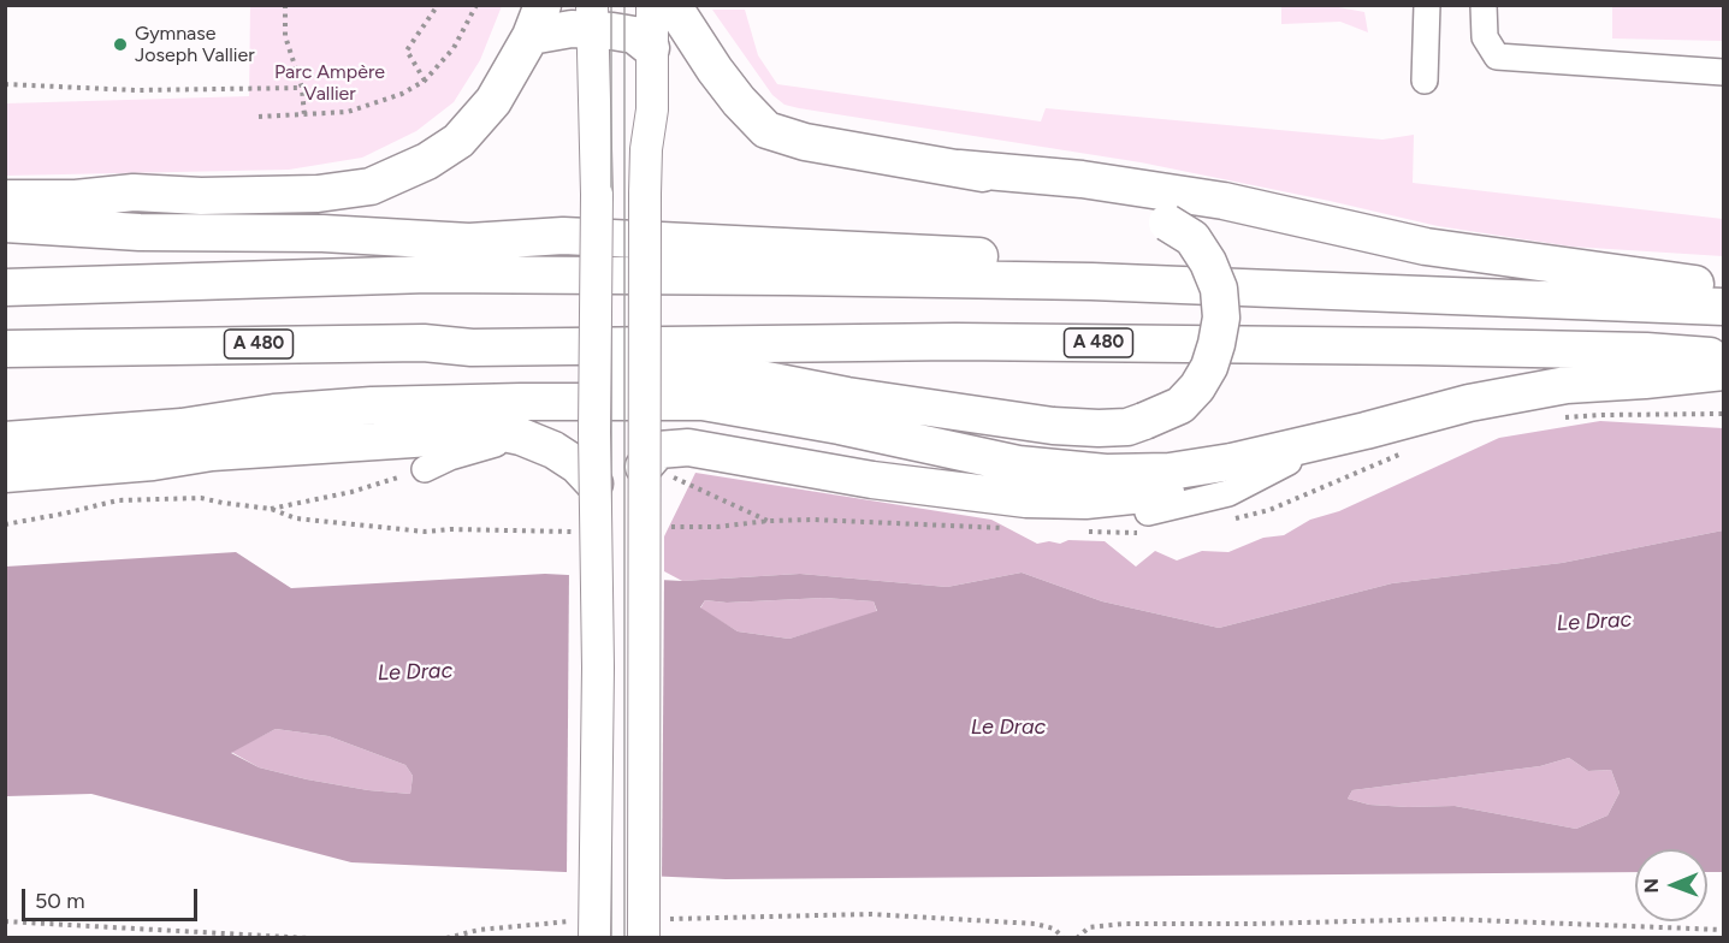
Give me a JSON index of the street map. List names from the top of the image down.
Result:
{
  "streets": {
    "highway": ["A 480"]
  },
  "water": ["Le Drac"],
  "parks": ["Parc Ampère Vallier"],
  "places": ["Gymnase Joseph Vallier"],
  "scale_bar": "50 m",
  "north": "left"
}
